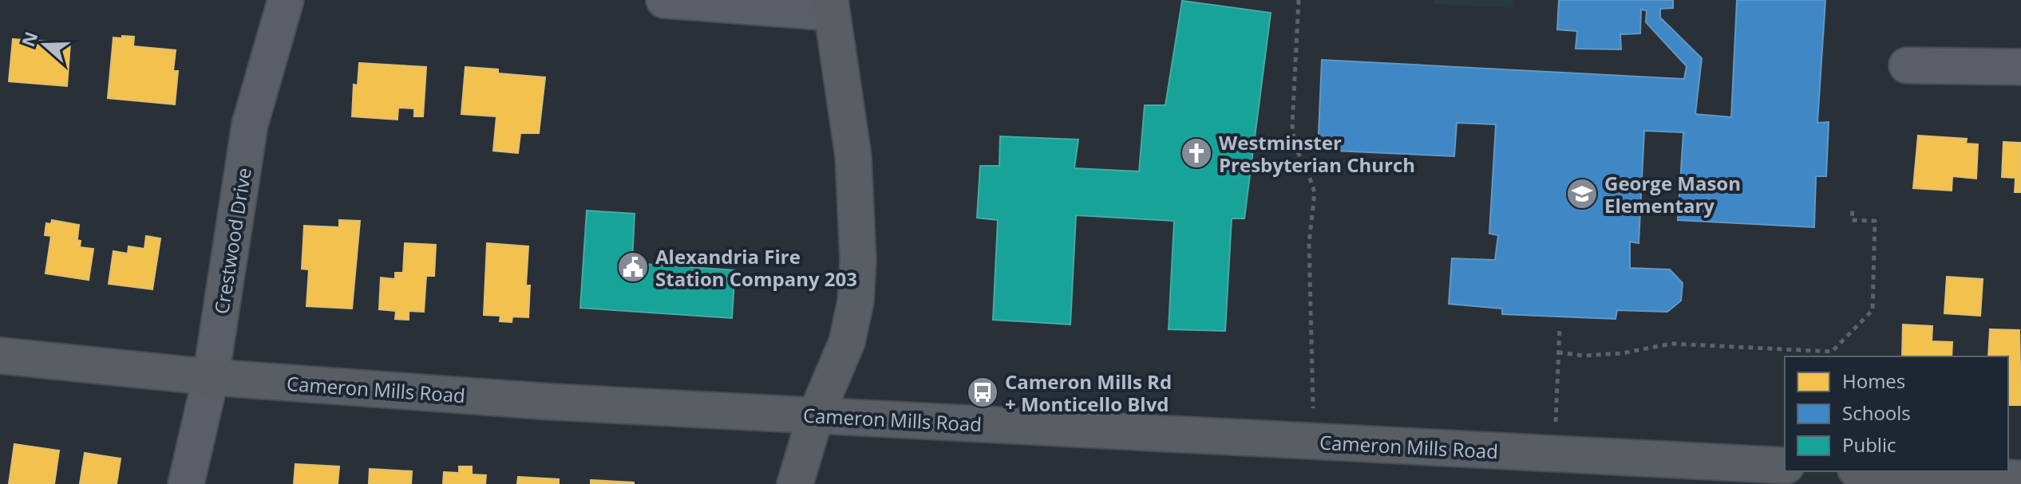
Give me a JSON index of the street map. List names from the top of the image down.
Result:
{
  "streets": {
    "street": ["Crestwood Drive", "Cameron Mills Road"]
  },
  "crossings": [
    ["Crestwood Drive", "Cameron Mills Road"]
  ],
  "places": {
    "church": ["Westminster Presbyterian Church"],
    "school or university": ["George Mason Elementary"],
    "public building": ["Alexandria Fire Station Company 203"],
    "bus stop": ["Cameron Mills Rd + Monticello Blvd"]
  },
  "legend": ["Homes", "Schools", "Public"],
  "north": "left"
}
